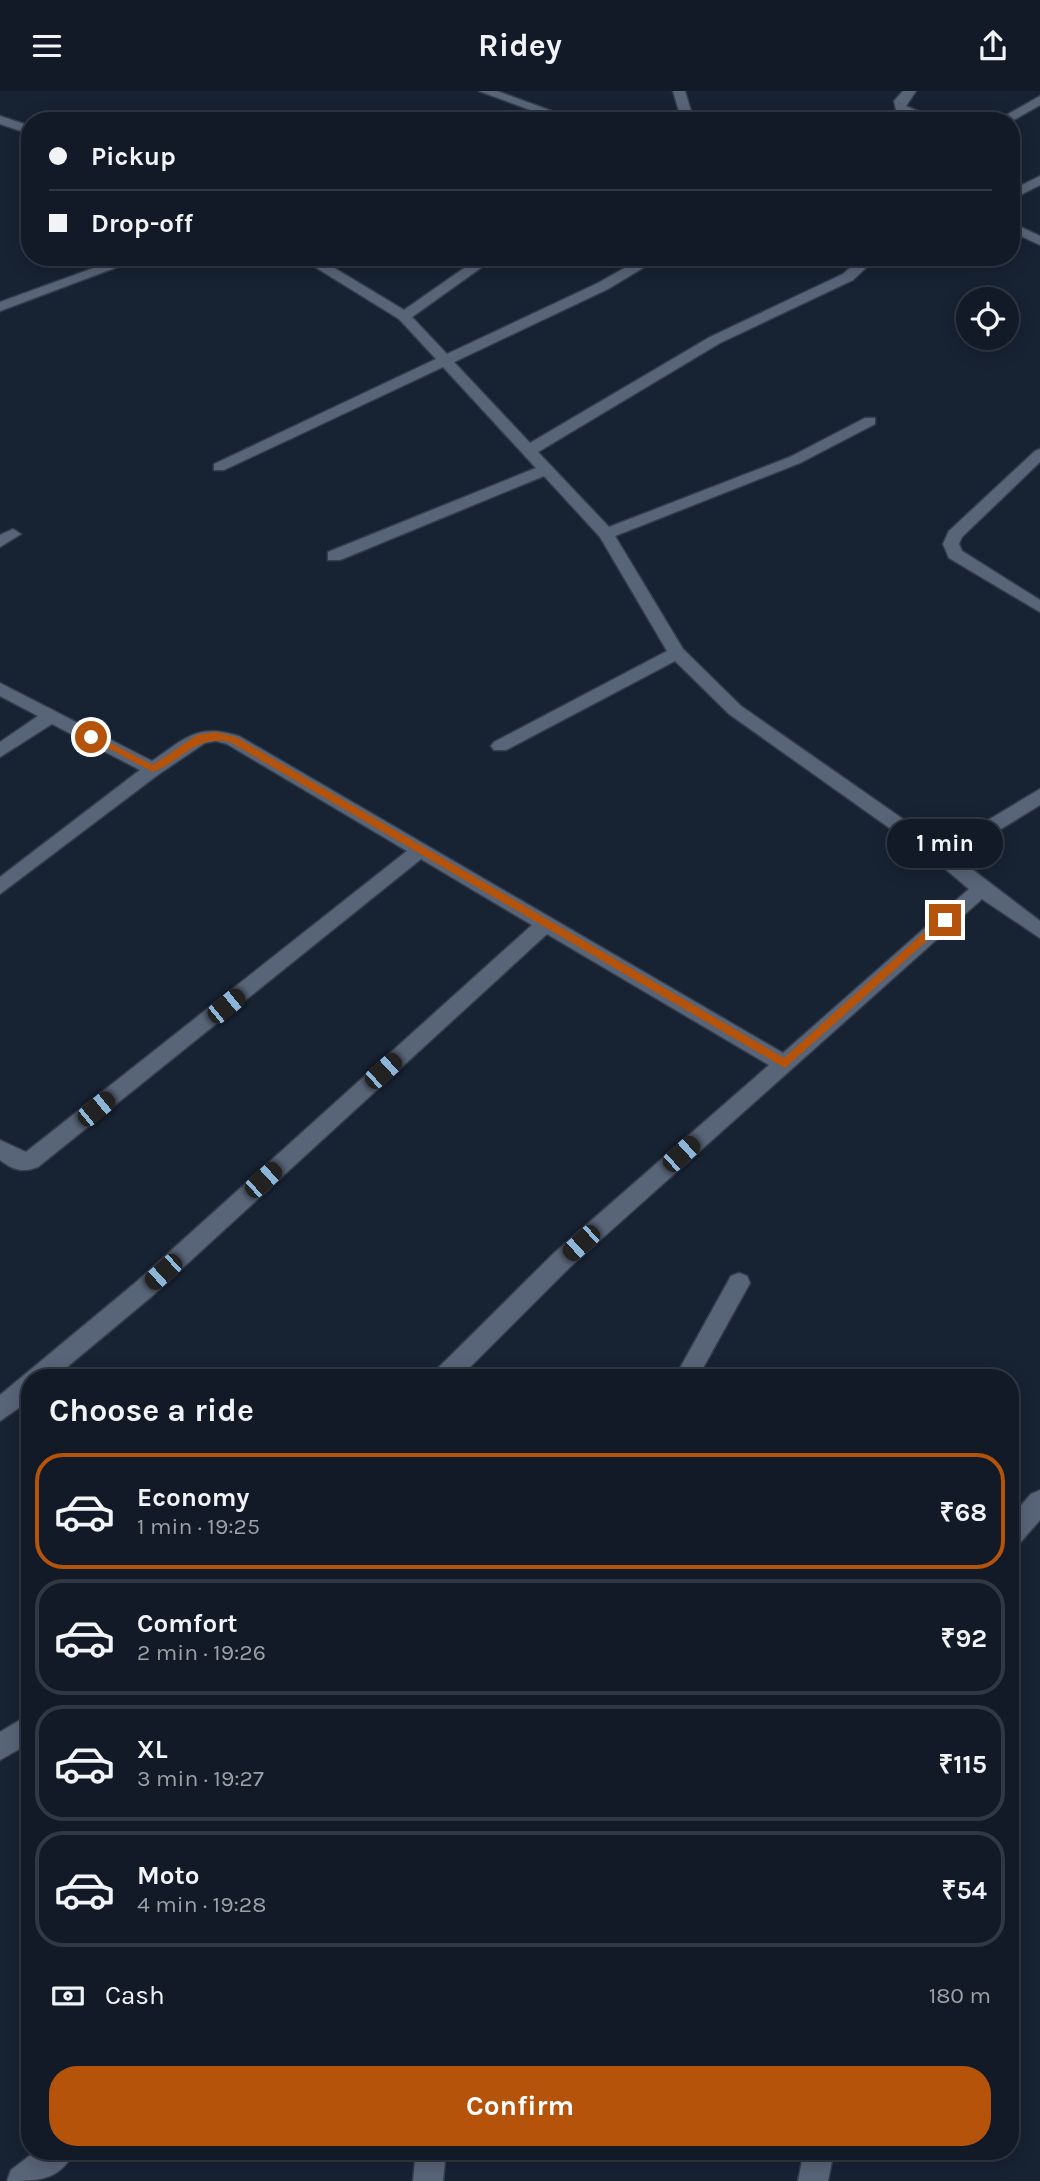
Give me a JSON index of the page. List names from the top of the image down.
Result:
{
  "page": {
    "header": "Ridey",
    "banner": ["Pickup", "Drop-off"],
    "bubble": "1 min",
    "heading": "Choose a ride",
    "list": [
      {
        "name": "Economy",
        "note": "1 min · 19:25",
        "value": "₹68"
      },
      {
        "name": "Comfort",
        "note": "2 min · 19:26",
        "value": "₹92"
      },
      {
        "name": "XL",
        "note": "3 min · 19:27",
        "value": "₹115"
      },
      {
        "name": "Moto",
        "note": "4 min · 19:28",
        "value": "₹54"
      }
    ],
    "pay": ["Cash", "180 m"],
    "buttons": "Confirm"
  }
}
